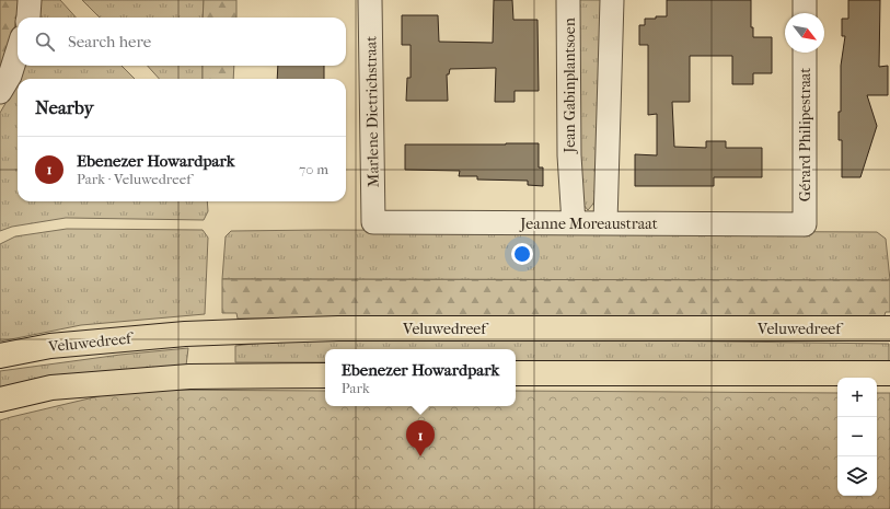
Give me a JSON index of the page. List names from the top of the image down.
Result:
{
  "streets": {
    "main road": ["Veluwedreef"],
    "street": [
      "Jean Gabinplantsoen",
      "Marlene Dietrichstraat",
      "Gérard Philipestraat",
      "Jeanne Moreaustraat"
    ]
  },
  "crossings": [
    ["Jean Gabinplantsoen", "Jeanne Moreaustraat"],
    ["Marlene Dietrichstraat", "Jeanne Moreaustraat"],
    ["Gérard Philipestraat", "Jeanne Moreaustraat"]
  ],
  "north": "bottom right",
  "page": {
    "search": "Search here",
    "heading": "Nearby",
    "list": [
      {
        "mark": "1",
        "name": "Ebenezer Howardpark",
        "note": "Park · Veluwedreef",
        "value": "70 m"
      }
    ],
    "popup": ["Ebenezer Howardpark", "Park"],
    "map_buttons": ["+", "−"],
    "pins": "1"
  }
}
